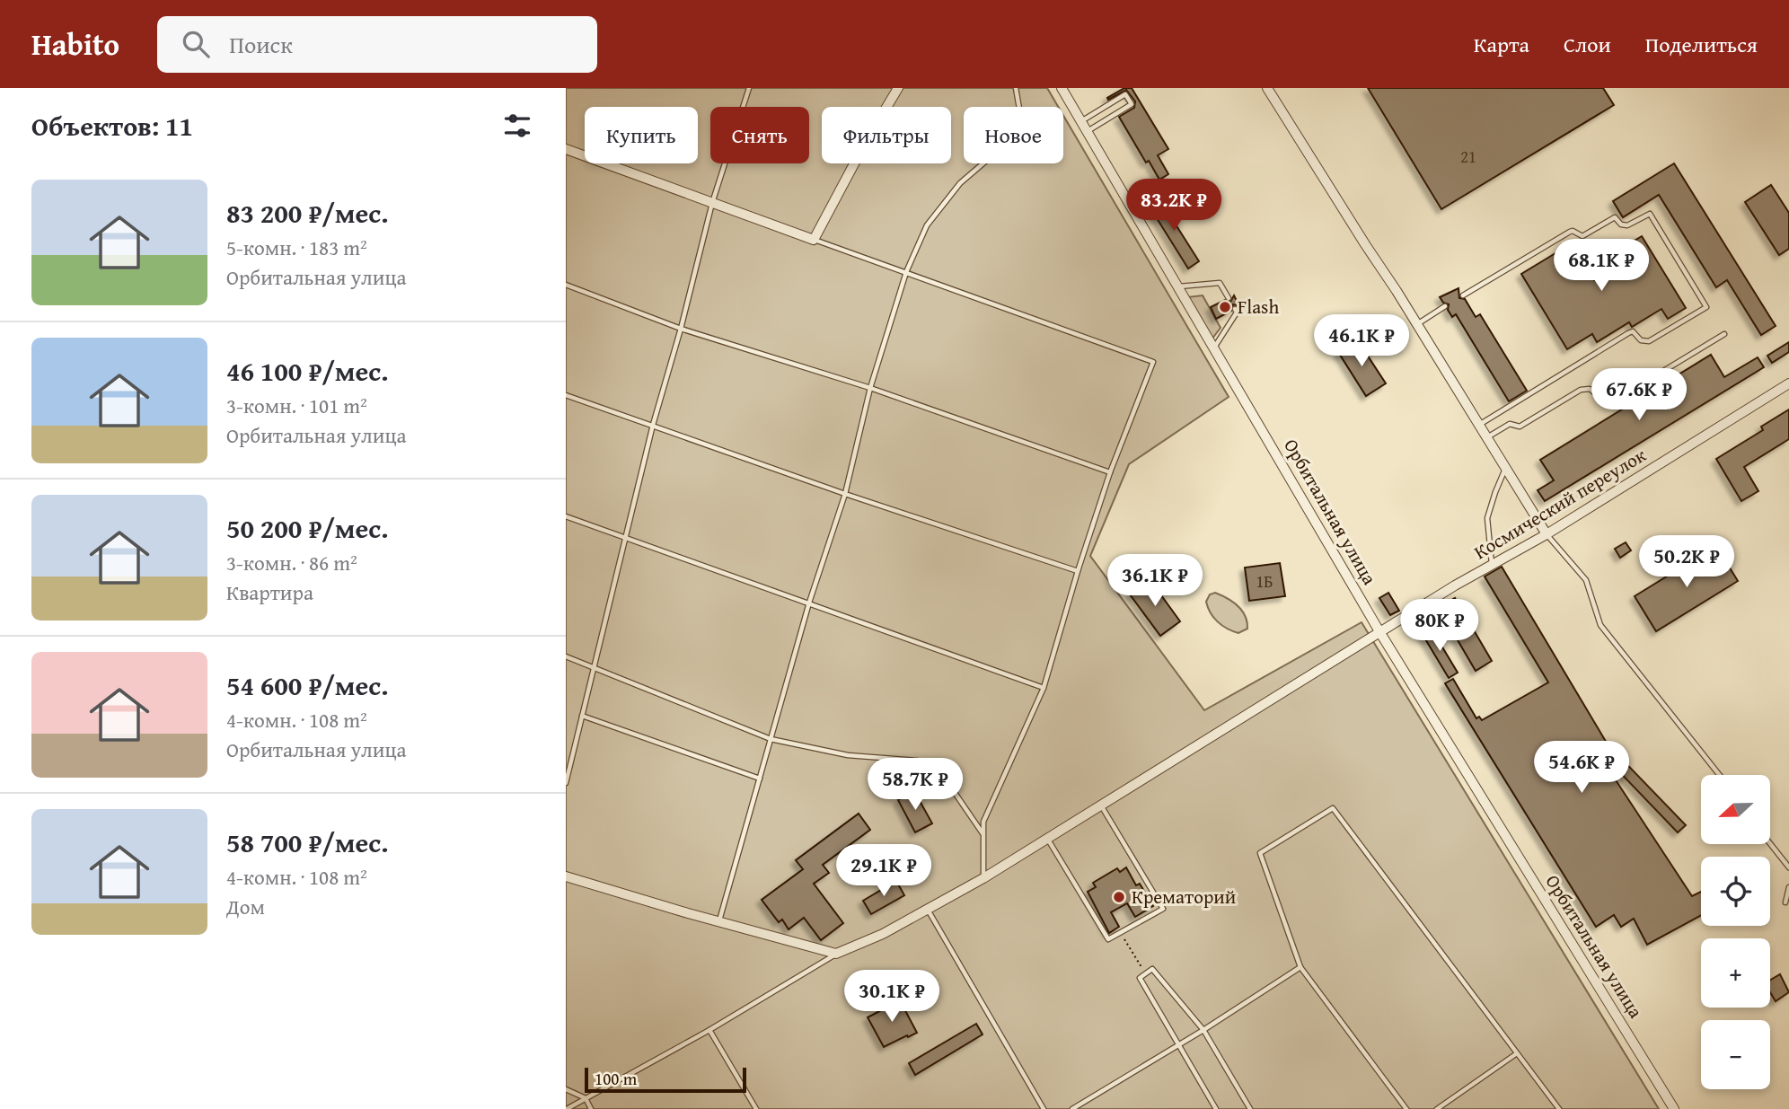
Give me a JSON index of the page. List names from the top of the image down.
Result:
{
  "streets": {
    "street": ["Космический переулок", "Орбитальная улица"]
  },
  "crossings": [
    ["Космический переулок", "Орбитальная улица"]
  ],
  "places": ["Flash", "Крематорий"],
  "house_numbers": ["21", "1Б"],
  "scale_bar": "100 m",
  "north": "left",
  "page": {
    "header": "Habito",
    "search": "Поиск",
    "nav": ["Карта", "Слои", "Поделиться"],
    "heading": "Объектов: 11",
    "chip": [
      "Купить",
      "Снять",
      "Фильтры",
      "Новое"
    ],
    "list": [
      {
        "name": "83 200 ₽/мес.",
        "note": "5-комн. · 183 m² · Орбитальная улица"
      },
      {
        "name": "46 100 ₽/мес.",
        "note": "3-комн. · 101 m² · Орбитальная улица"
      },
      {
        "name": "50 200 ₽/мес.",
        "note": "3-комн. · 86 m² · Квартира"
      },
      {
        "name": "54 600 ₽/мес.",
        "note": "4-комн. · 108 m² · Орбитальная улица"
      },
      {
        "name": "58 700 ₽/мес.",
        "note": "4-комн. · 108 m² · Дом"
      }
    ],
    "price": [
      "83.2K ₽",
      "68.1K ₽",
      "46.1K ₽",
      "67.6K ₽",
      "50.2K ₽",
      "36.1K ₽",
      "80K ₽",
      "54.6K ₽",
      "58.7K ₽",
      "29.1K ₽",
      "30.1K ₽"
    ],
    "map_buttons": ["+", "−"],
    "scale": "100 m"
  }
}
